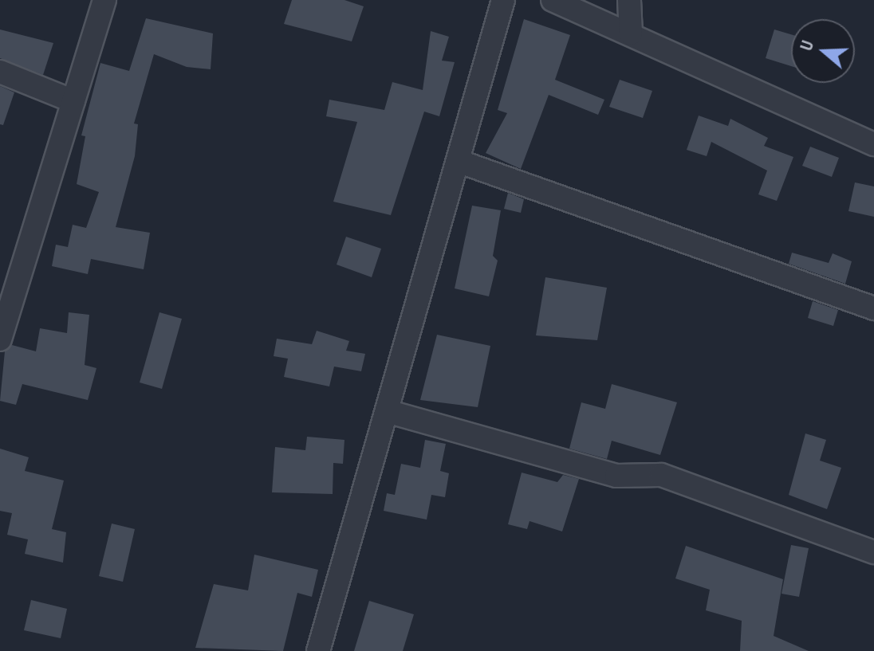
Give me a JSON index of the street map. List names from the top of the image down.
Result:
{
  "north": "left"
}
